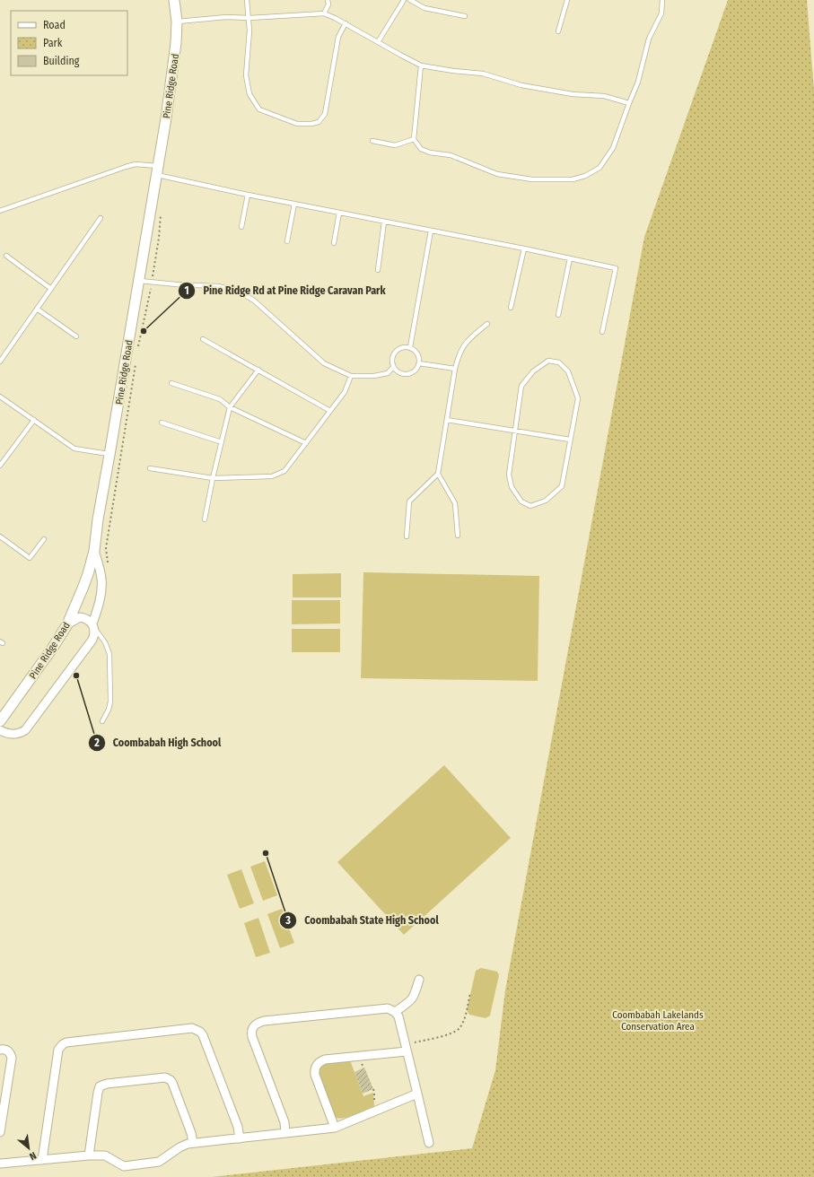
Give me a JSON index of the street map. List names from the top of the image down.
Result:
{
  "streets": {
    "street": ["Pine Ridge Road"]
  },
  "parks": ["Coombabah Lakelands Conservation Area"],
  "places": ["Pine Ridge Rd at Pine Ridge Caravan Park", "Coombabah High School", "Coombabah State High School"],
  "legend": ["Road", "Park", "Building"],
  "north": "bottom right"
}
